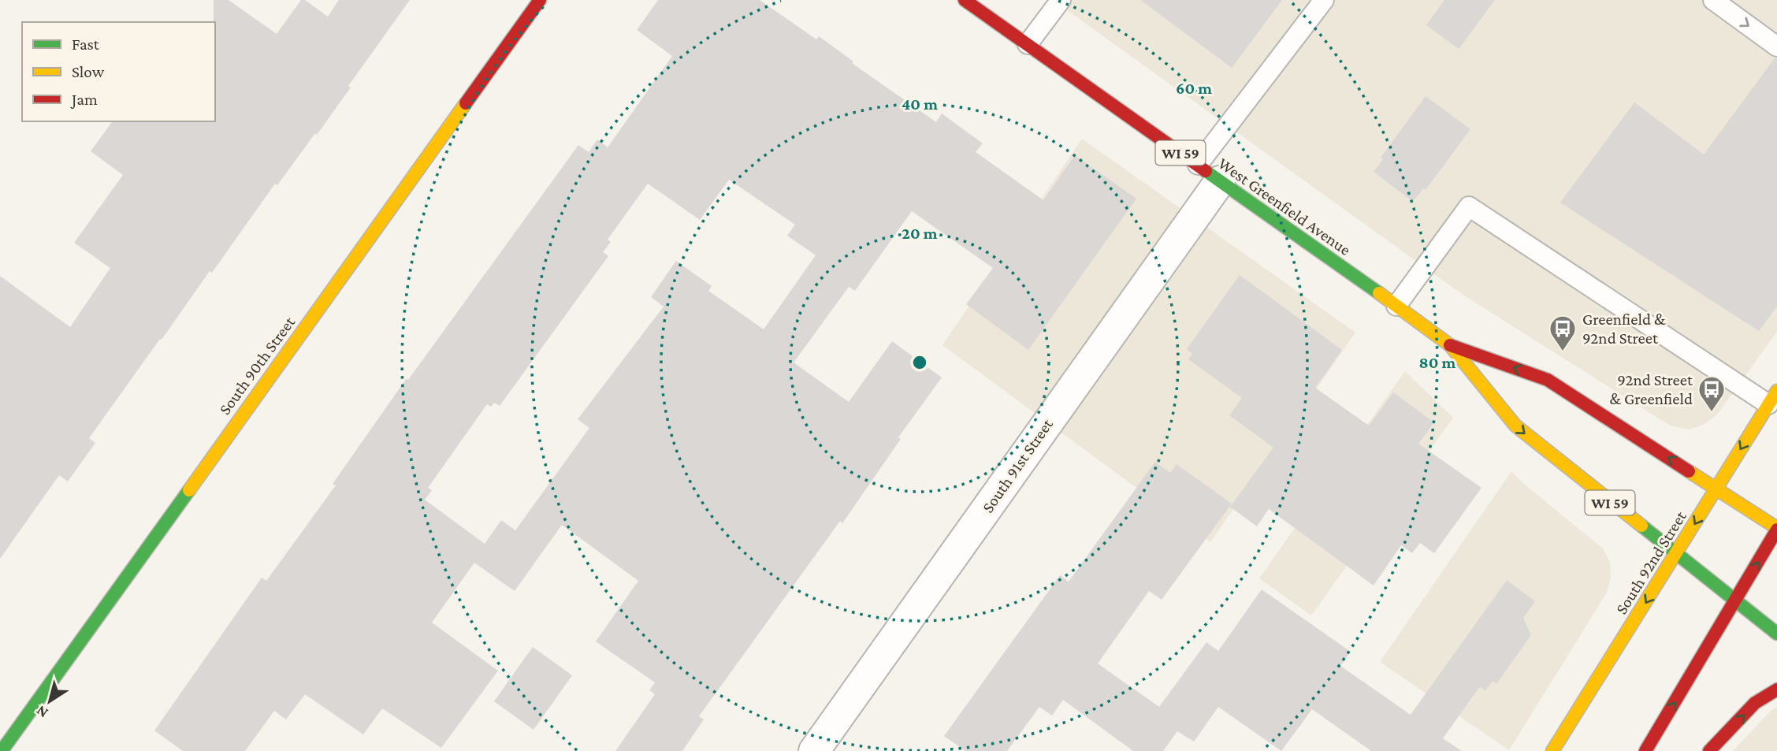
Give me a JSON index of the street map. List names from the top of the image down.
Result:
{
  "streets": {
    "street": [
      "WI 59",
      "West Greenfield Avenue",
      "South 90th Street",
      "South 91st Street",
      "South 92nd Street"
    ]
  },
  "crossings": [
    ["West Greenfield Avenue", "South 91st Street"],
    ["West Greenfield Avenue", "South 92nd Street"]
  ],
  "places": {
    "bus stop": ["Greenfield & 92nd Street", "92nd Street & Greenfield"]
  },
  "legend": ["Fast", "Slow", "Jam"],
  "north": "bottom left",
  "rings": [
    "60 m",
    "40 m",
    "20 m",
    "80 m"
  ]
}
